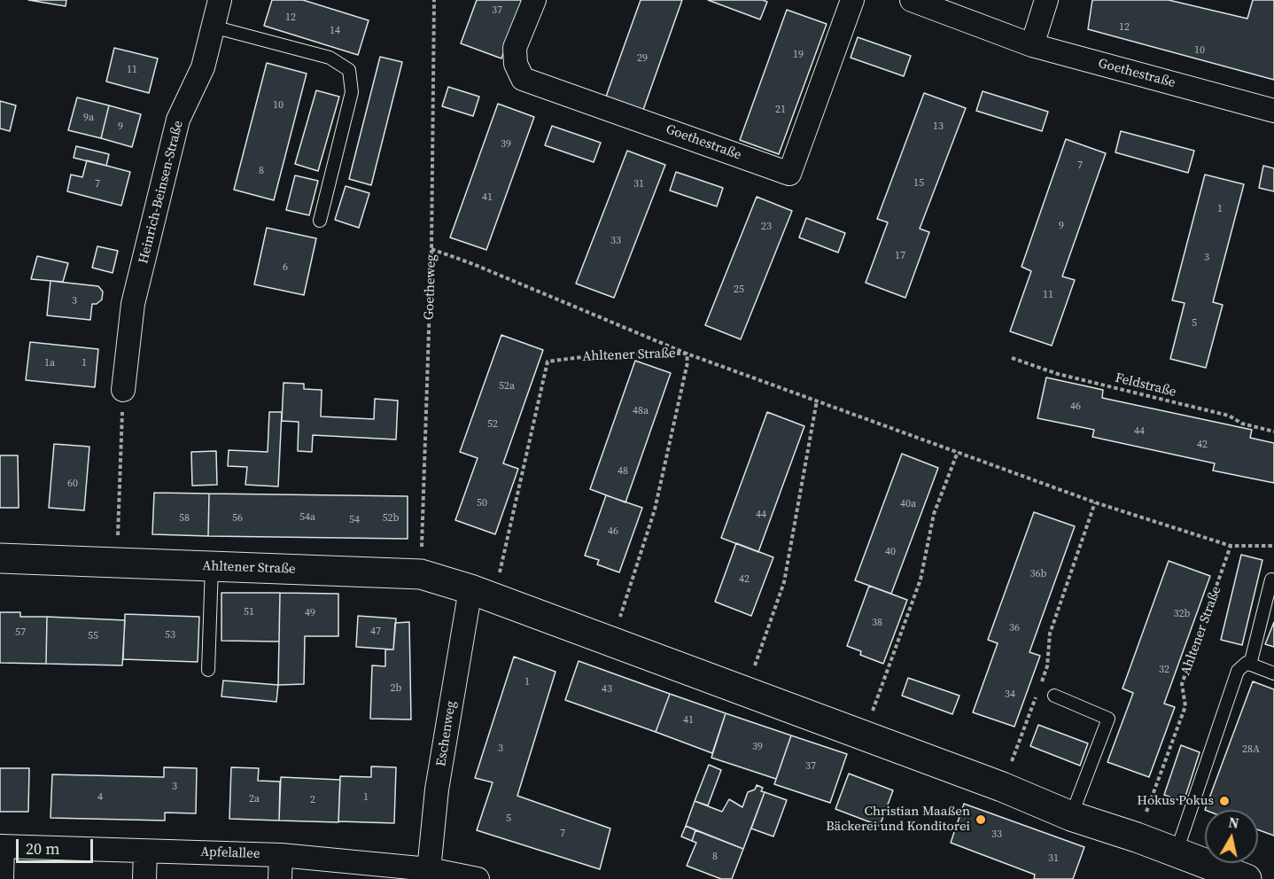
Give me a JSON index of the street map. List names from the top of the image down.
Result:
{
  "streets": {
    "main road": ["Ahltener Straße"],
    "street": [
      "Goethestraße",
      "Heinrich-Beinsen-Straße",
      "Eschenweg",
      "Apfelallee"
    ],
    "path": ["Goetheweg", "Feldstraße"]
  },
  "crossings": [
    ["Goetheweg", "Ahltener Straße"],
    ["Ahltener Straße", "Eschenweg"],
    ["Eschenweg", "Apfelallee"]
  ],
  "places": ["Hokus Pokus", "Christian Maaßen Bäckerei und Konditorei"],
  "house_numbers": [
    "37",
    "12",
    "12",
    "14",
    "10",
    "19",
    "29",
    "11",
    "10",
    "21",
    "9a",
    "9",
    "13",
    "39",
    "7",
    "8",
    "15",
    "7",
    "31",
    "41",
    "1",
    "9",
    "23",
    "33",
    "17",
    "3",
    "6",
    "25",
    "11",
    "3",
    "5",
    "1a",
    "1",
    "52a",
    "46",
    "48a",
    "52",
    "44",
    "42",
    "48",
    "60",
    "50",
    "40a",
    "44",
    "54a",
    "58",
    "56",
    "52b",
    "54",
    "46",
    "40",
    "36b",
    "42",
    "51",
    "49",
    "32b",
    "38",
    "36",
    "47",
    "57",
    "53",
    "55",
    "32",
    "1",
    "2b",
    "43",
    "34",
    "41",
    "39",
    "3",
    "28A",
    "37",
    "3",
    "4",
    "1",
    "2a",
    "2",
    "5",
    "7",
    "33",
    "8",
    "31"
  ],
  "scale_bar": "20 m",
  "north": "top"
}
